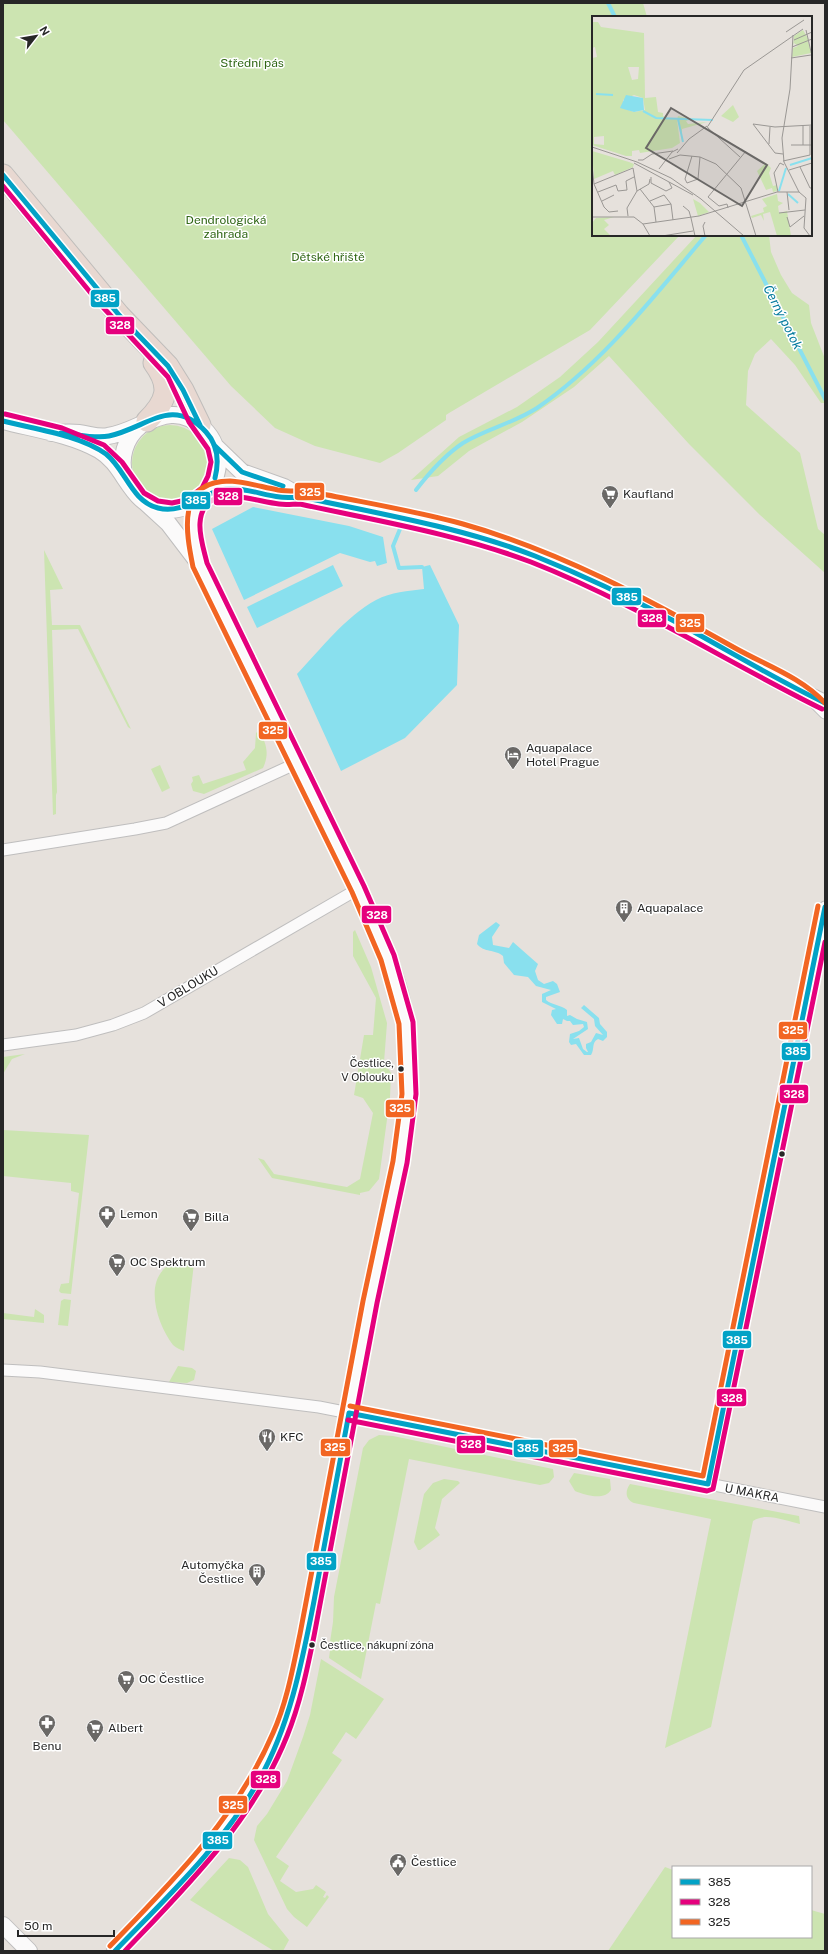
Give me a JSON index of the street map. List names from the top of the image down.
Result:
{
  "streets": {
    "street": ["V OBLOUKU", "U MAKRA"]
  },
  "water": ["Černý potok"],
  "parks": ["Střední pás", "Dendrologická zahrada", "Dětské hřiště"],
  "places": {
    "supermarket": [
      "Kaufland",
      "Billa",
      "OC Spektrum",
      "OC Čestlice",
      "Albert"
    ],
    "hotel": ["Aquapalace Hotel Prague"],
    "building": ["Aquapalace", "Automyčka Čestlice"],
    "other": ["Čestlice, V Oblouku", "Čestlice, nákupní zóna"],
    "pharmacy": ["Lemon", "Benu"],
    "restaurant": ["KFC"],
    "public building": ["Čestlice"]
  },
  "lines": ["transit line 385", "transit line 328", "transit line 325"],
  "legend": ["385", "328", "325"],
  "scale_bar": "50 m",
  "north": "top right"
}
